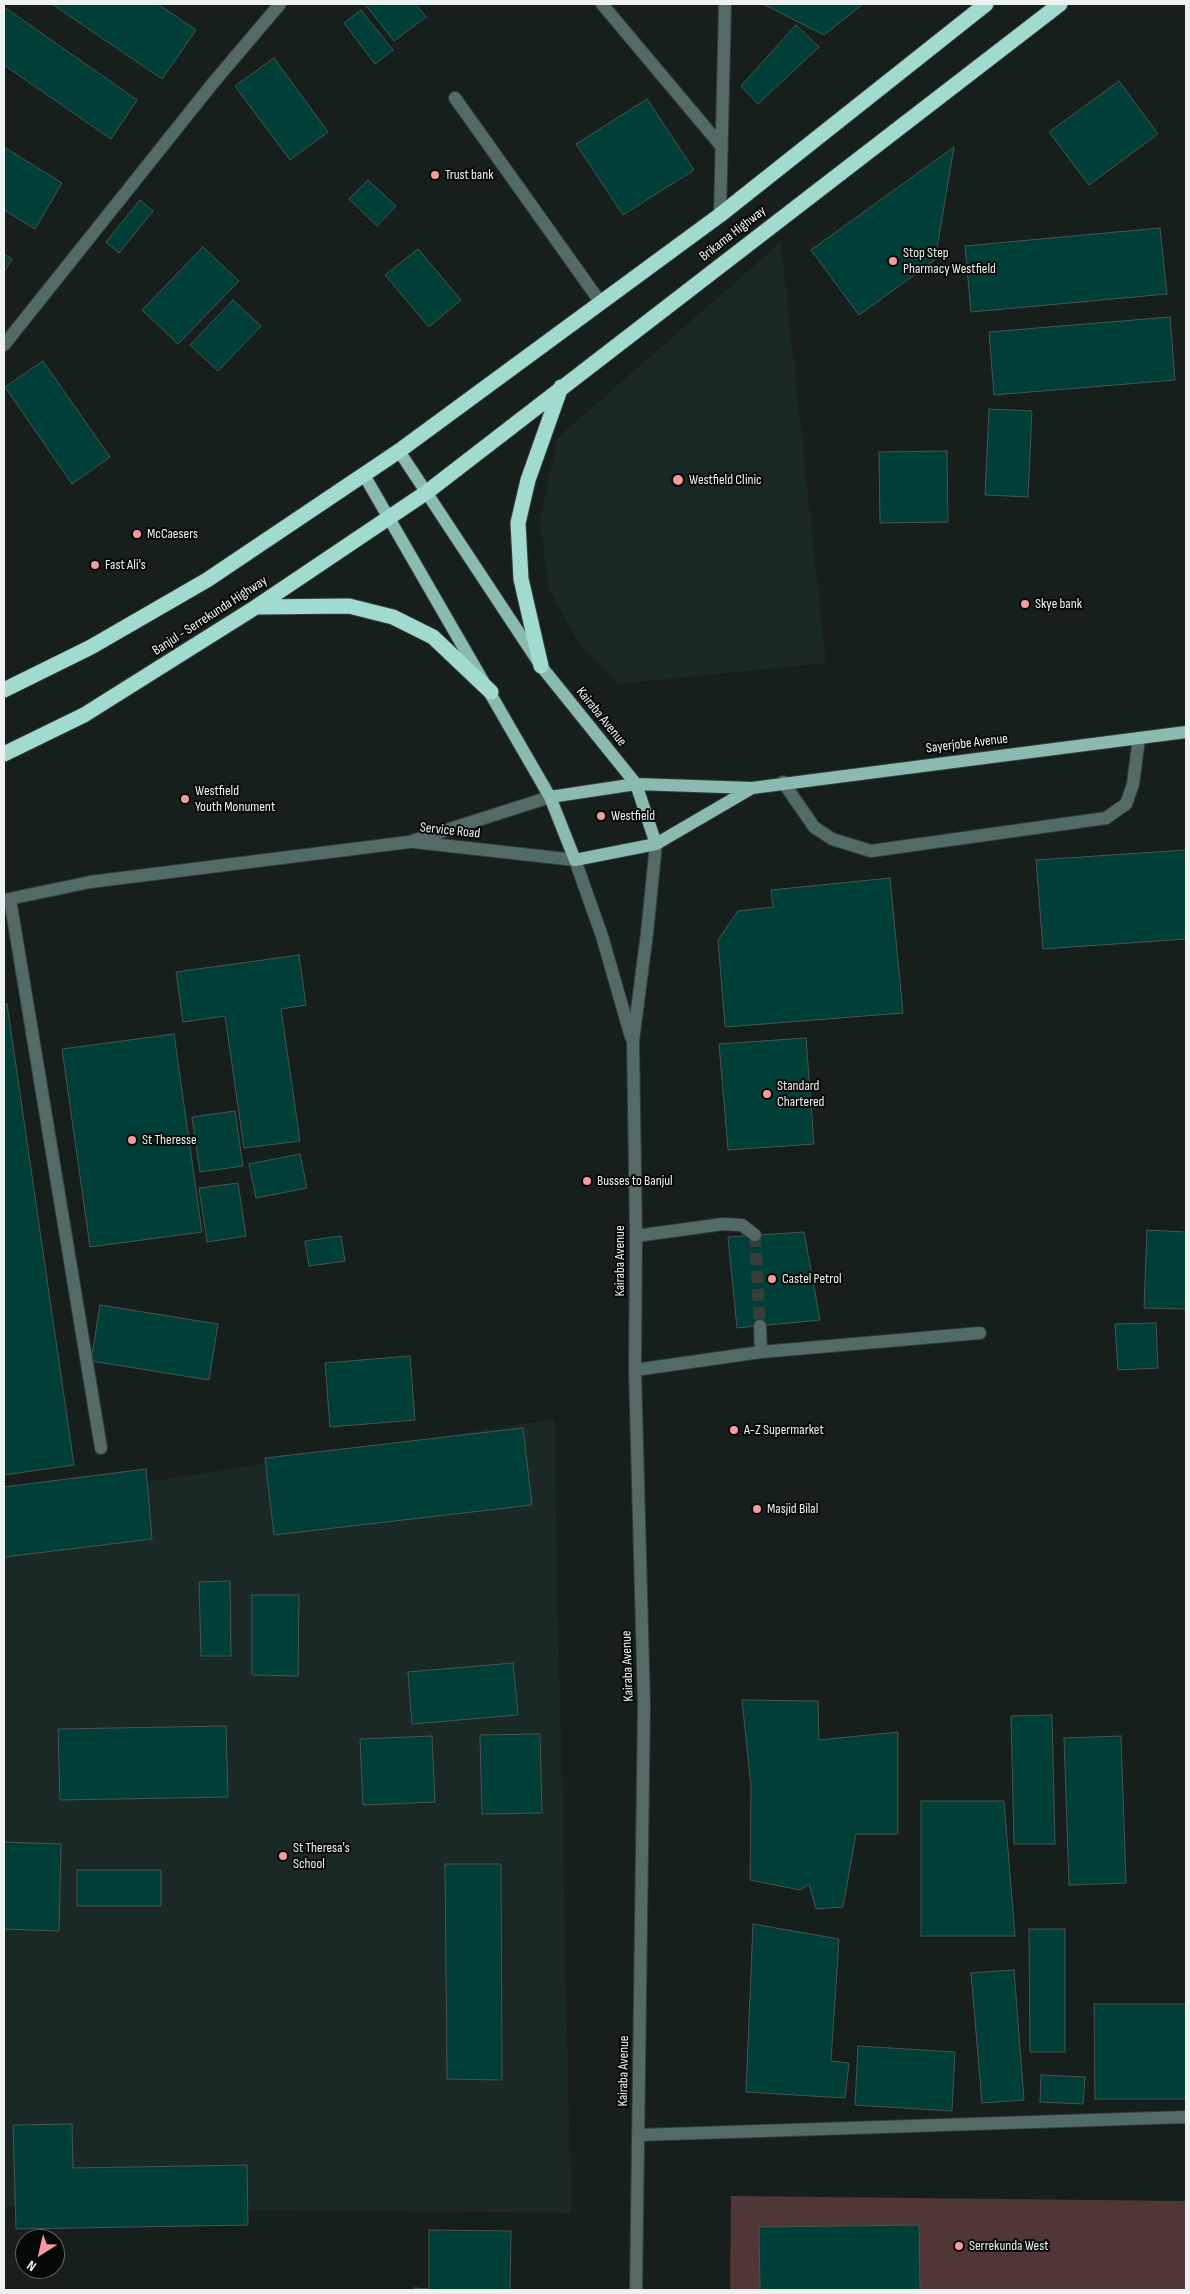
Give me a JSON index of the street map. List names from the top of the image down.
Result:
{
  "streets": {
    "highway": ["Brikama Highway", "Banjul - Serrekunda Highway"],
    "main road": ["Kairaba Avenue", "Sayerjobe Avenue"],
    "street": ["Service Road"]
  },
  "crossings": [
    ["Brikama Highway", "Banjul - Serrekunda Highway"],
    ["Brikama Highway", "Kairaba Avenue"],
    ["Banjul - Serrekunda Highway", "Kairaba Avenue"],
    ["Kairaba Avenue", "Sayerjobe Avenue"],
    ["Kairaba Avenue", "Service Road"],
    ["Sayerjobe Avenue", "Service Road"]
  ],
  "places": [
    "Trust bank",
    "Stop Step Pharmacy Westfield",
    "Westfield Clinic",
    "McCaesers",
    "Fast Ali's",
    "Skye bank",
    "Westfield Youth Monument",
    "Westfield",
    "Standard Chartered",
    "St Theresse",
    "Busses to Banjul",
    "Castel Petrol",
    "A-Z Supermarket",
    "Masjid Bilal",
    "St Theresa's School",
    "Serrekunda West"
  ],
  "north": "bottom left"
}
